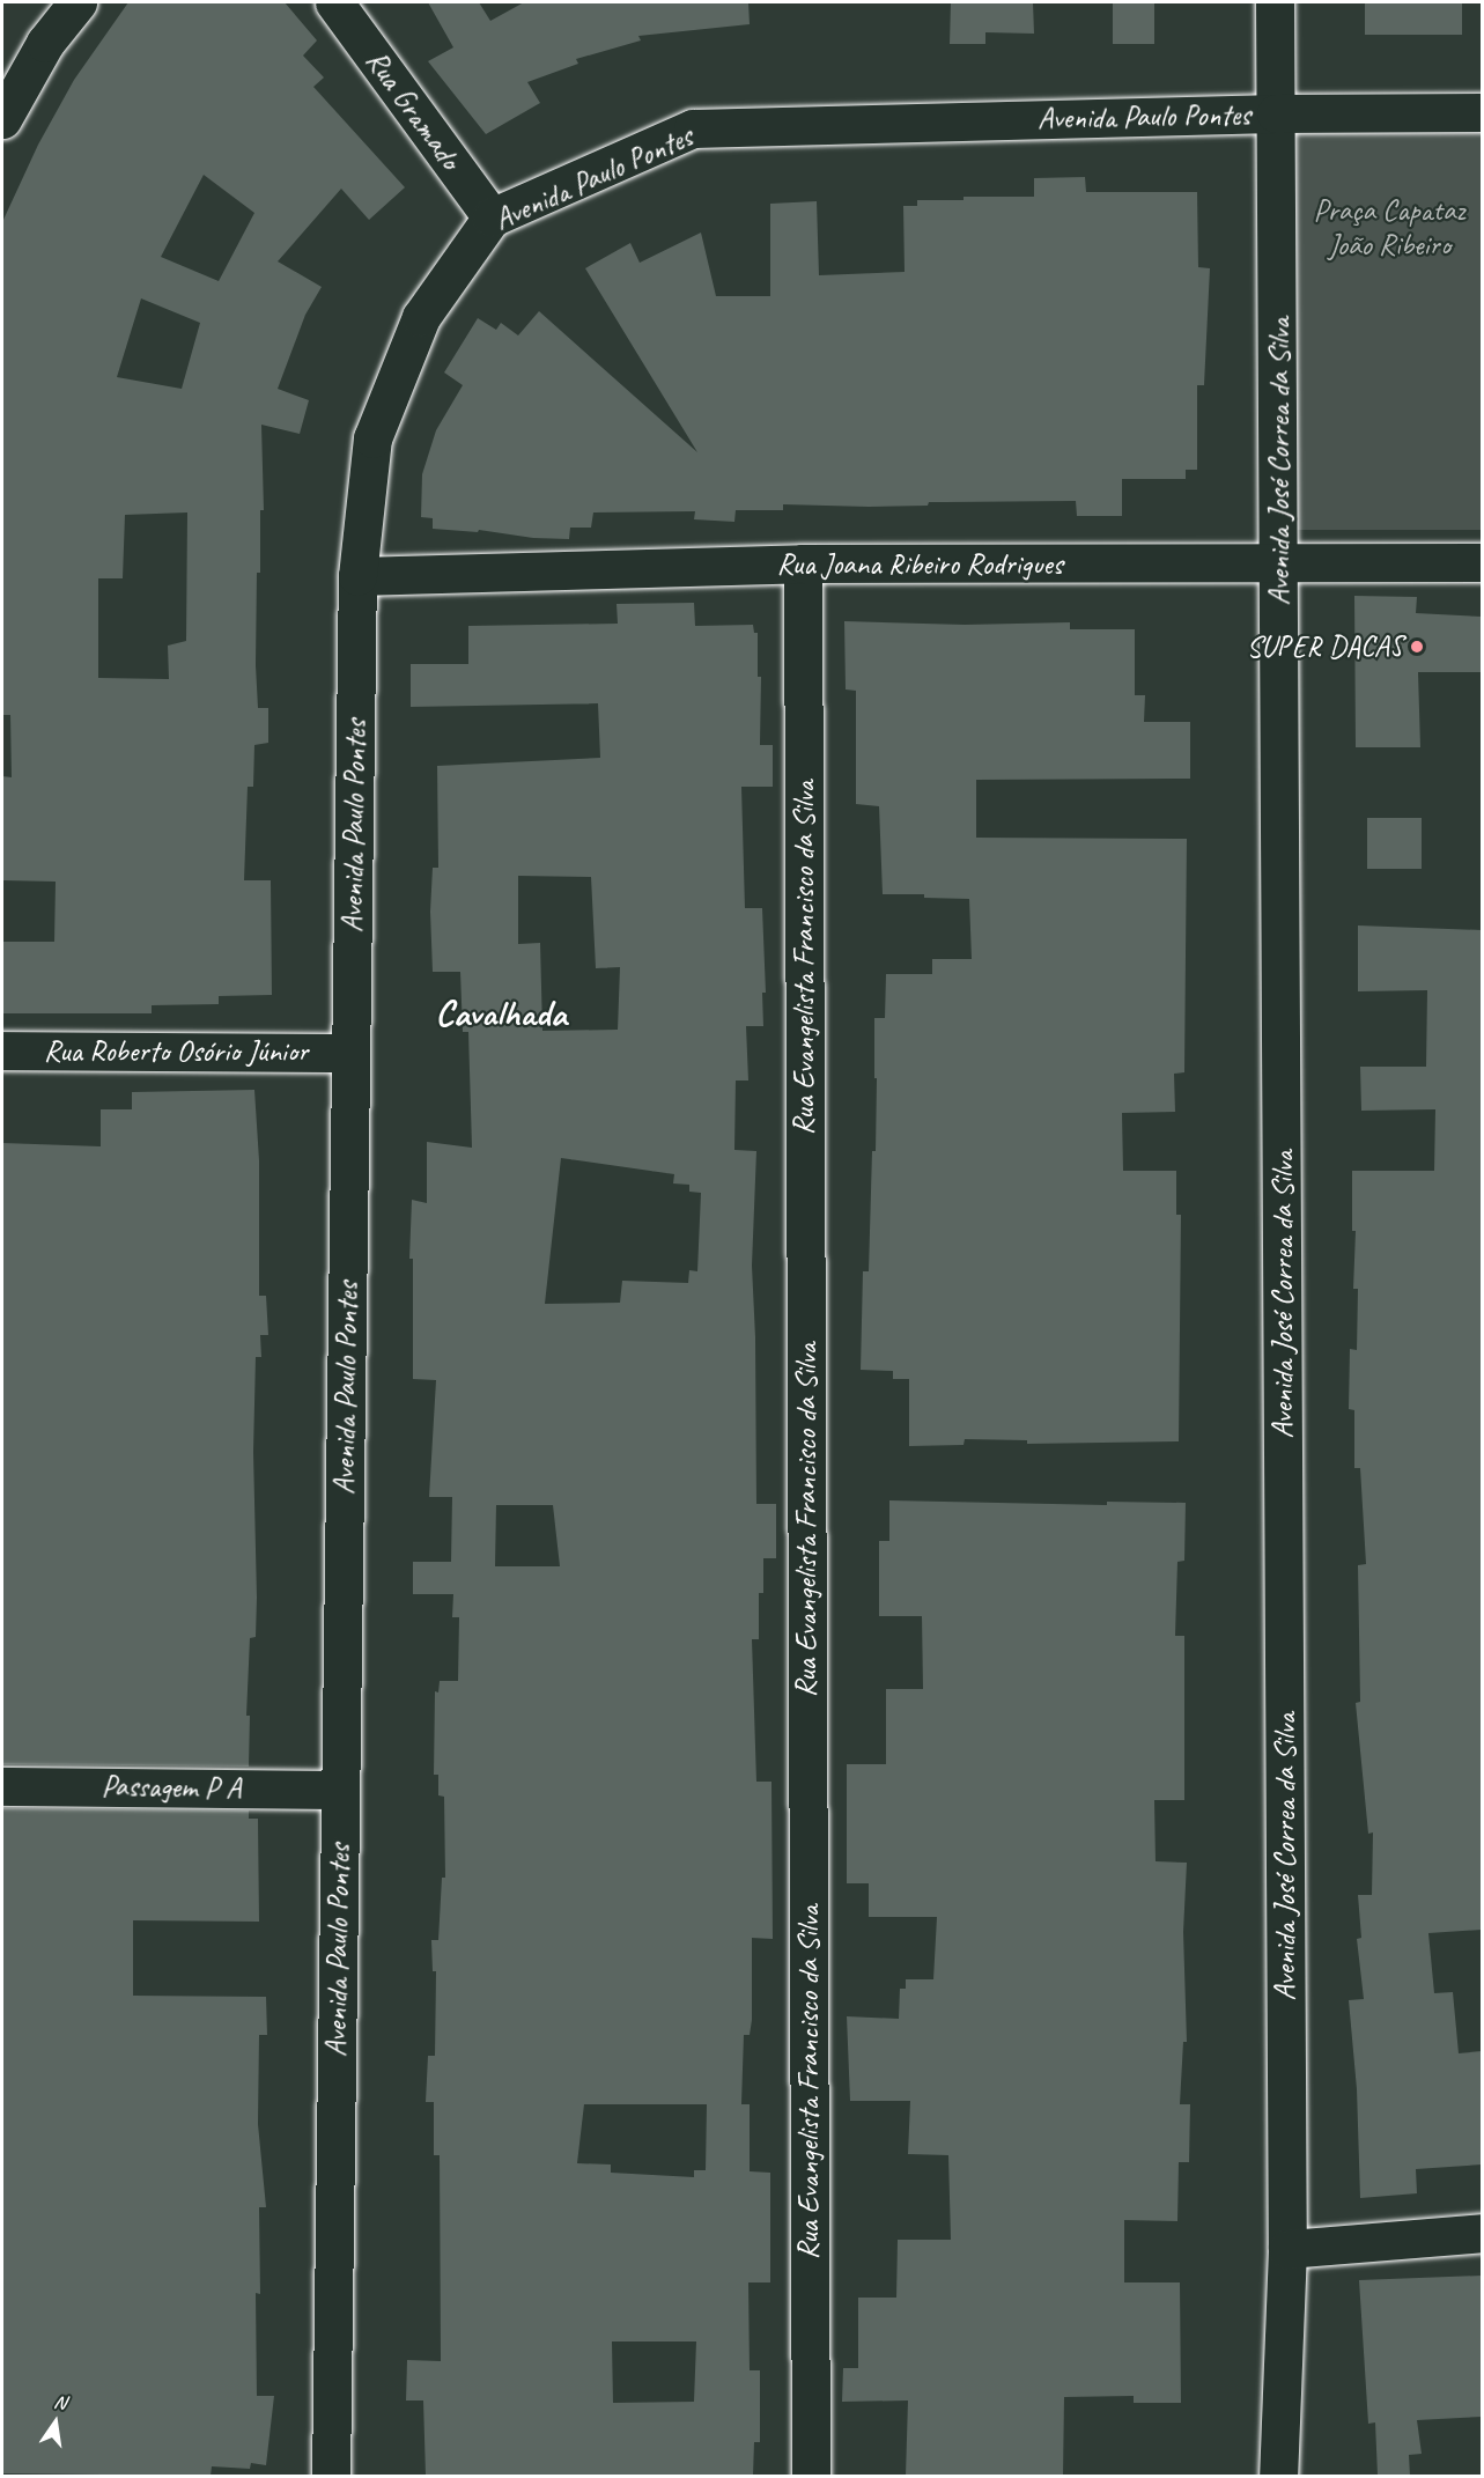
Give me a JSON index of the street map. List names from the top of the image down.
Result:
{
  "streets": {
    "street": [
      "Rua Gramado",
      "Avenida Paulo Pontes",
      "Avenida José Correa da Silva",
      "Rua Joana Ribeiro Rodrigues",
      "Rua Evangelista Francisco da Silva",
      "Rua Roberto Osório Júnior",
      "Passagem P A"
    ]
  },
  "crossings": [
    ["Rua Gramado", "Avenida Paulo Pontes"],
    ["Avenida Paulo Pontes", "Avenida José Correa da Silva"],
    ["Avenida Paulo Pontes", "Rua Joana Ribeiro Rodrigues"],
    ["Avenida Paulo Pontes", "Rua Roberto Osório Júnior"],
    ["Avenida Paulo Pontes", "Passagem P A"],
    ["Avenida José Correa da Silva", "Rua Joana Ribeiro Rodrigues"],
    ["Rua Joana Ribeiro Rodrigues", "Rua Evangelista Francisco da Silva"]
  ],
  "districts": ["Cavalhada"],
  "parks": ["Praça Capataz João Ribeiro"],
  "places": ["SUPER DACAS"],
  "north": "top"
}
